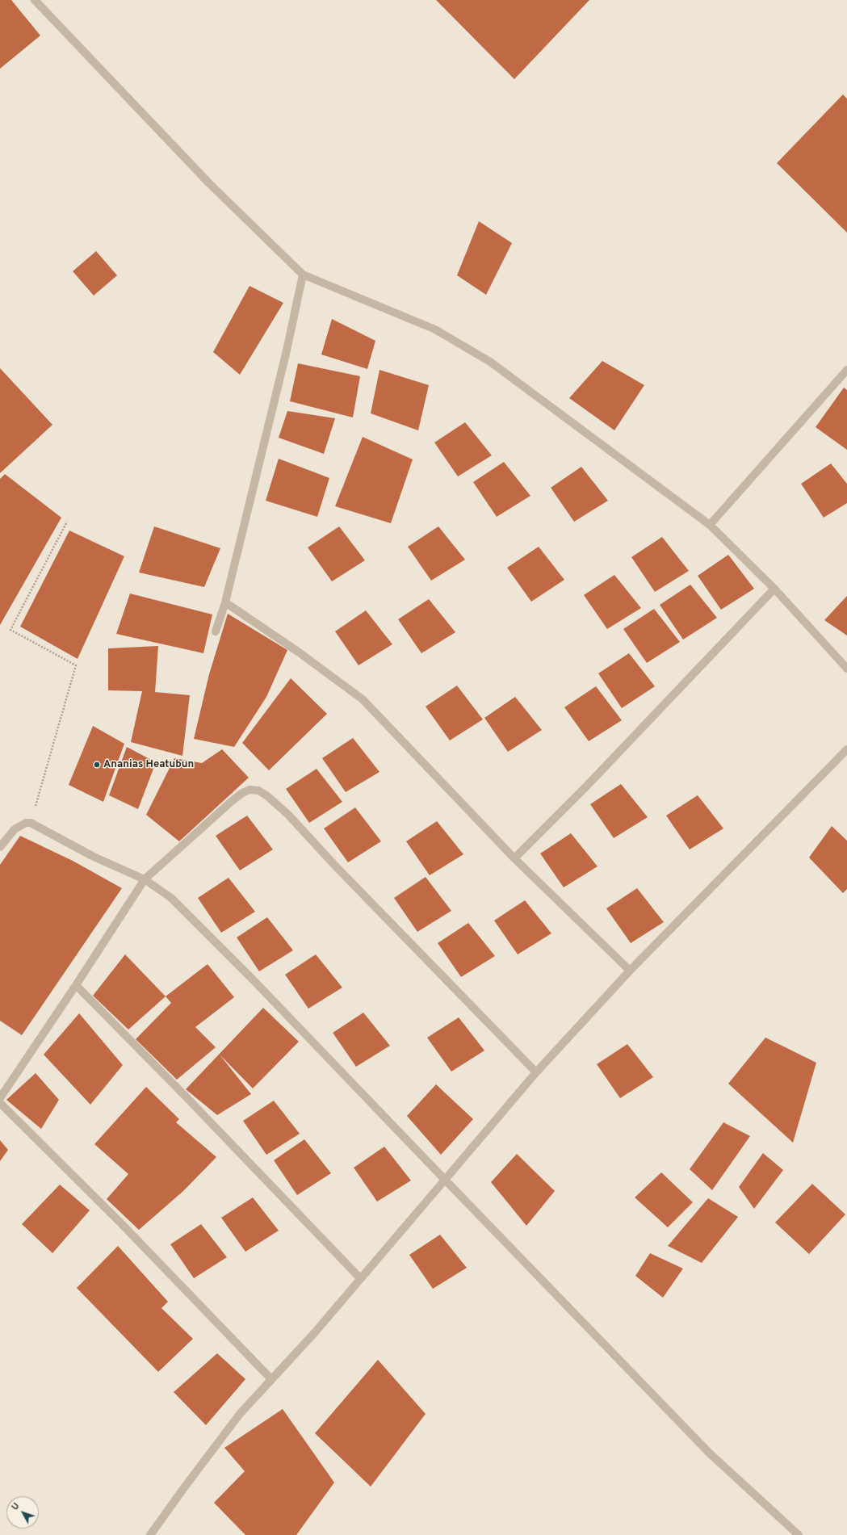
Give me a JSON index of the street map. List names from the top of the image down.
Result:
{
  "places": ["Ananias Heatubun"],
  "north": "top left"
}
